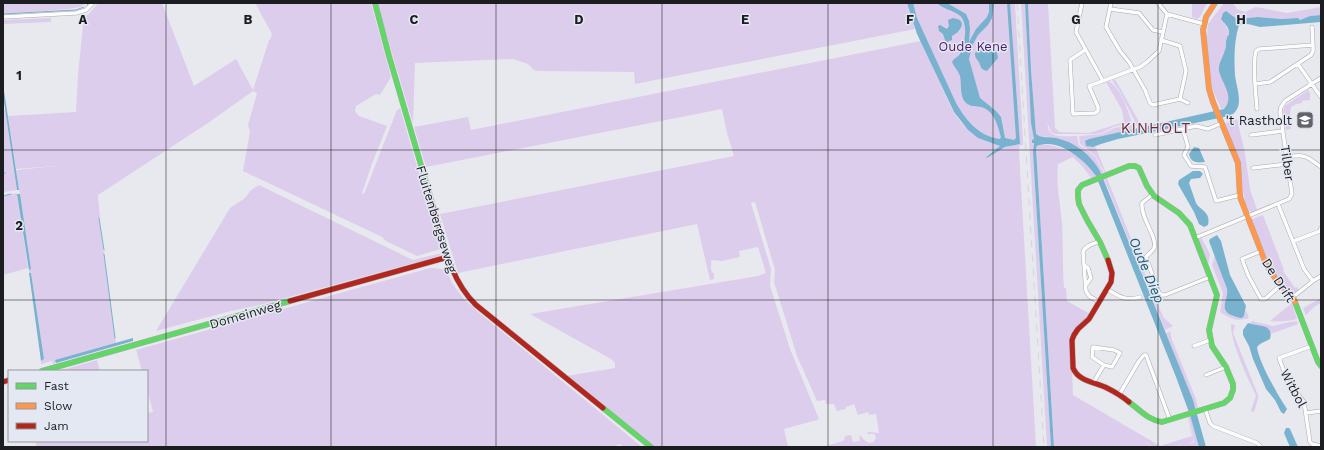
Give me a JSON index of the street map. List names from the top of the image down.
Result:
{
  "streets": {
    "street": [
      "Tilber",
      "Fluitenbergseweg",
      "De Drift",
      "Domeinweg",
      "Witbol"
    ]
  },
  "crossings": [
    ["Tilber", "De Drift"],
    ["Fluitenbergseweg", "Domeinweg"],
    ["De Drift", "Witbol"]
  ],
  "districts": ["KINHOLT"],
  "water": ["Oude Diep"],
  "parks": ["Oude Kene"],
  "places": {
    "school or university": ["'t Rastholt"]
  },
  "legend": ["Fast", "Slow", "Jam"],
  "grid": {
    "columns": [
      "A",
      "B",
      "C",
      "D",
      "E",
      "F",
      "G",
      "H"
    ],
    "rows": ["1", "2"]
  }
}
